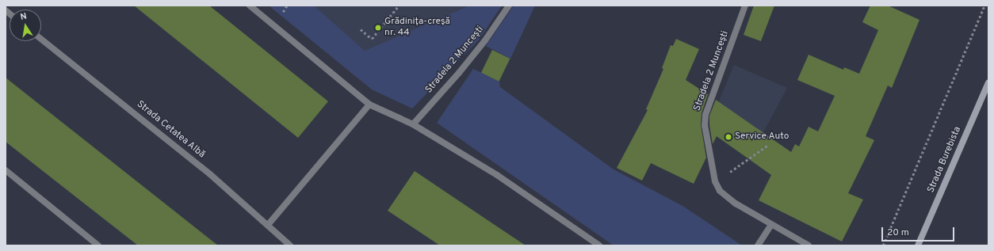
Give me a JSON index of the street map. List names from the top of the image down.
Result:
{
  "streets": {
    "main road": ["Strada Burebista"],
    "street": ["Stradela 2 Muncești", "Strada Cetatea Albă"]
  },
  "places": ["Grădinița-creșă nr. 44", "Service Auto"],
  "scale_bar": "20 m",
  "north": "top"
}
